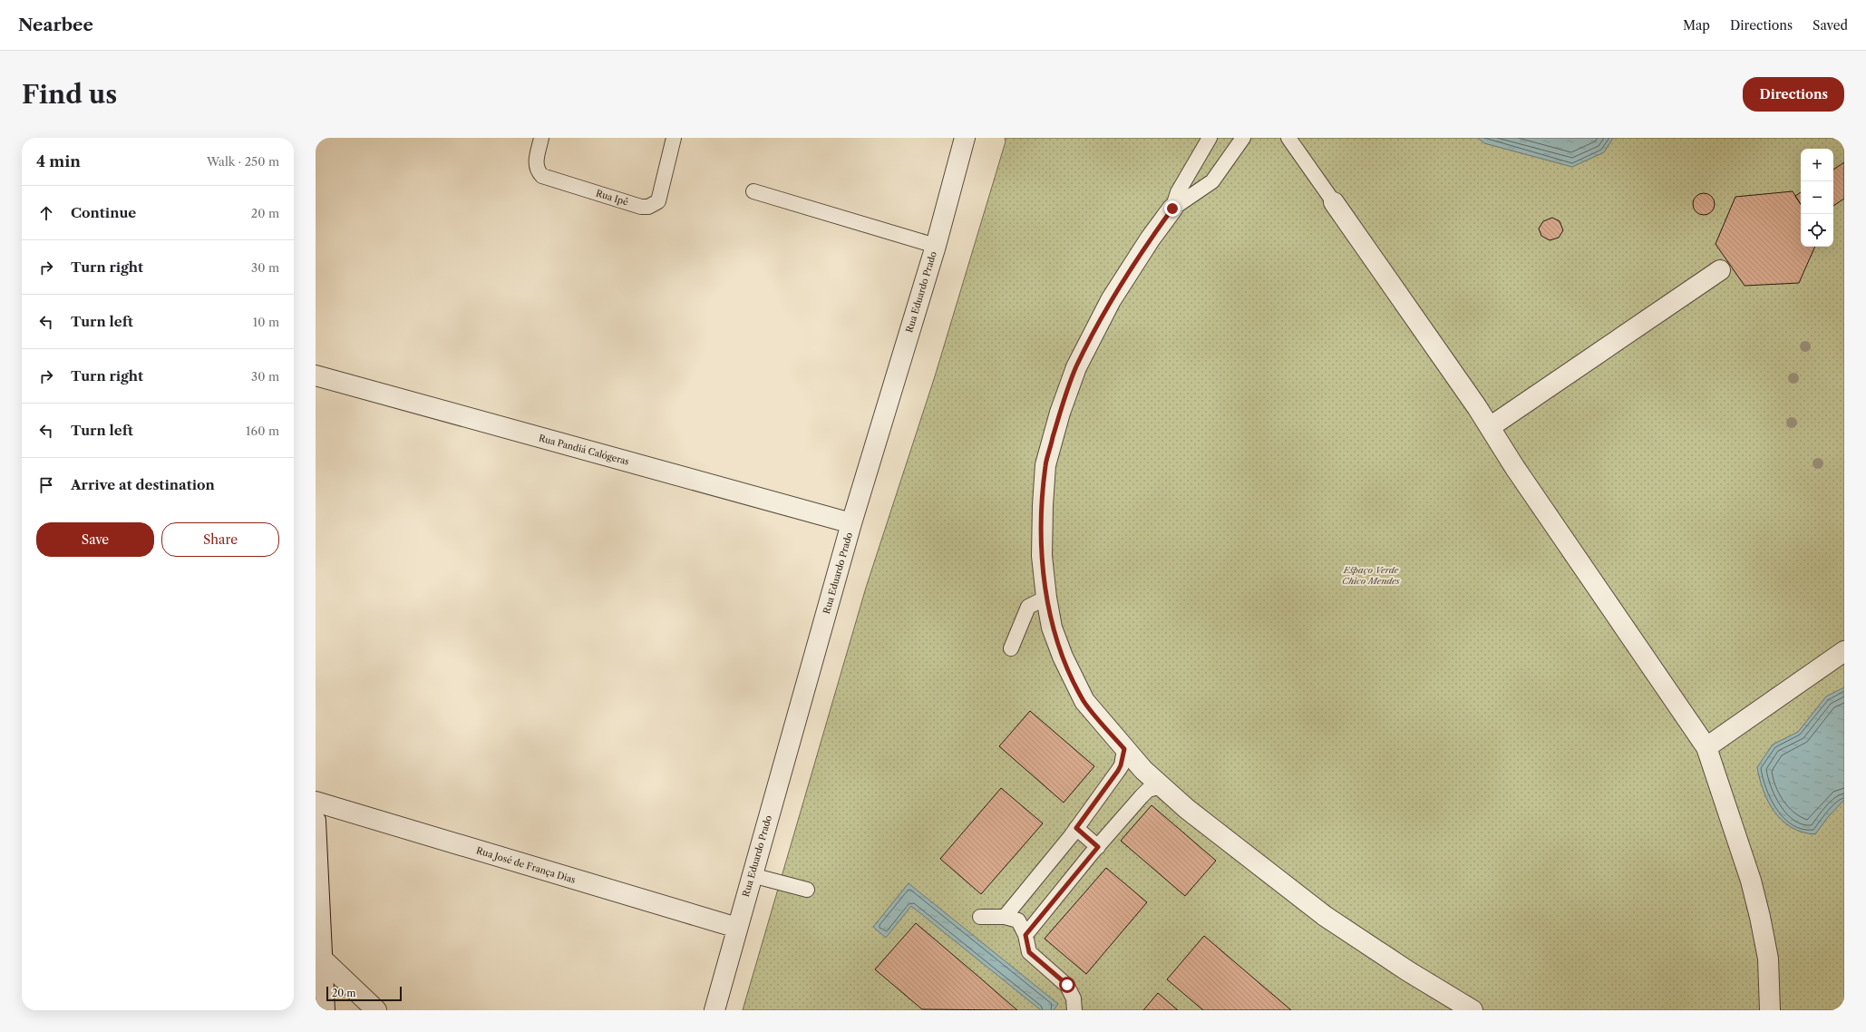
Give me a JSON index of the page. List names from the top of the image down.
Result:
{
  "streets": {
    "street": ["Rua Eduardo Prado", "Rua Pandiá Calógeras", "Rua José de França Dias"],
    "lane": ["Rua Ipê"]
  },
  "crossings": [
    ["Rua Eduardo Prado", "Rua Pandiá Calógeras"],
    ["Rua Eduardo Prado", "Rua José de França Dias"]
  ],
  "parks": ["Espaço Verde Chico Mendes"],
  "scale_bar": "20 m",
  "page": {
    "header": "Nearbee",
    "nav": ["Map", "Directions", "Saved"],
    "buttons": [
      "Directions",
      ["Save", "Share"]
    ],
    "title": "Find us",
    "heading": ["4 min", "Walk · 250 m"],
    "map_buttons": ["+", "−"],
    "list": [
      ["Continue", "20 m"],
      ["Turn right", "30 m"],
      ["Turn left", "10 m"],
      ["Turn right", "30 m"],
      ["Turn left", "160 m"],
      "Arrive at destination"
    ],
    "scale": "20 m"
  }
}
